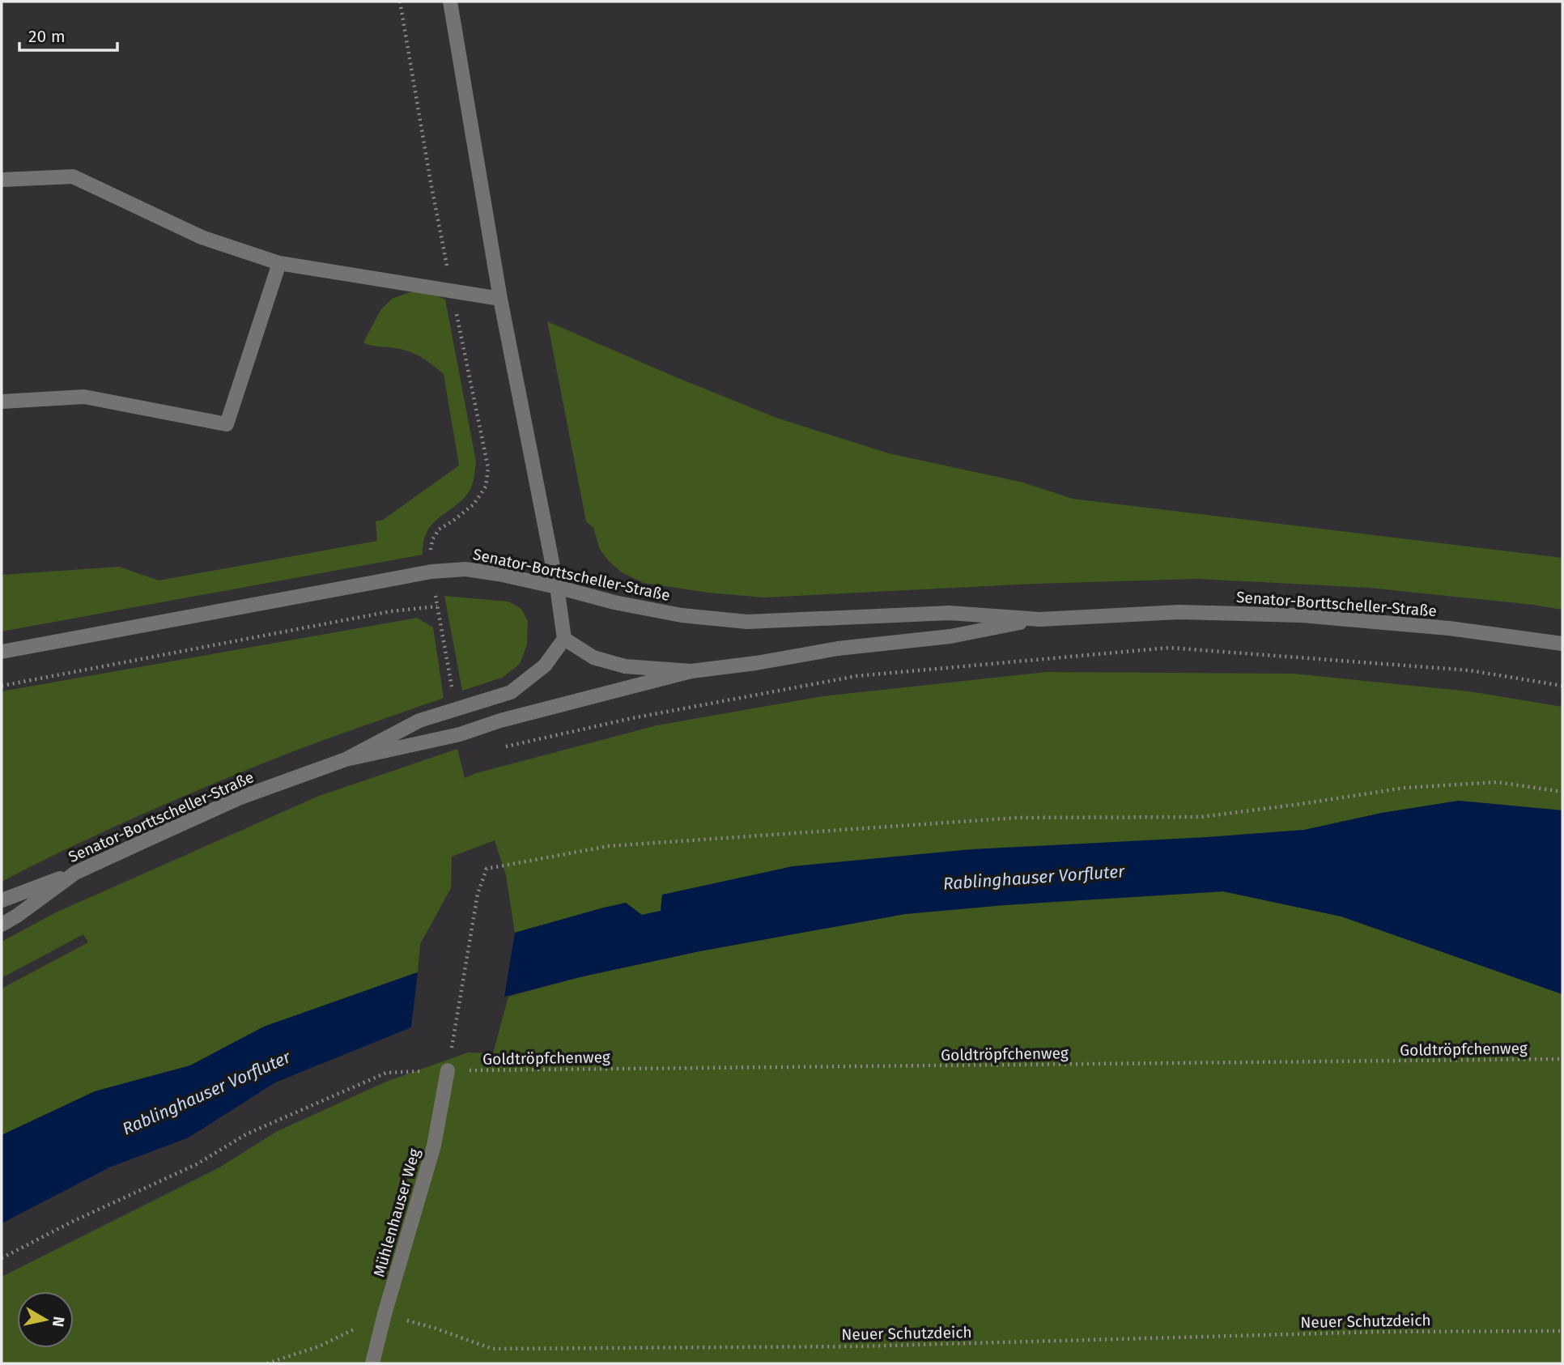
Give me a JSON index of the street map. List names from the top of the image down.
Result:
{
  "streets": {
    "street": ["Senator-Borttscheller-Straße", "Mühlenhauser Weg"],
    "path": ["Goldtröpfchenweg", "Neuer Schutzdeich"]
  },
  "crossings": [
    ["Goldtröpfchenweg", "Mühlenhauser Weg"],
    ["Mühlenhauser Weg", "Neuer Schutzdeich"]
  ],
  "water": ["Rablinghauser Vorfluter"],
  "scale_bar": "20 m",
  "north": "right"
}
